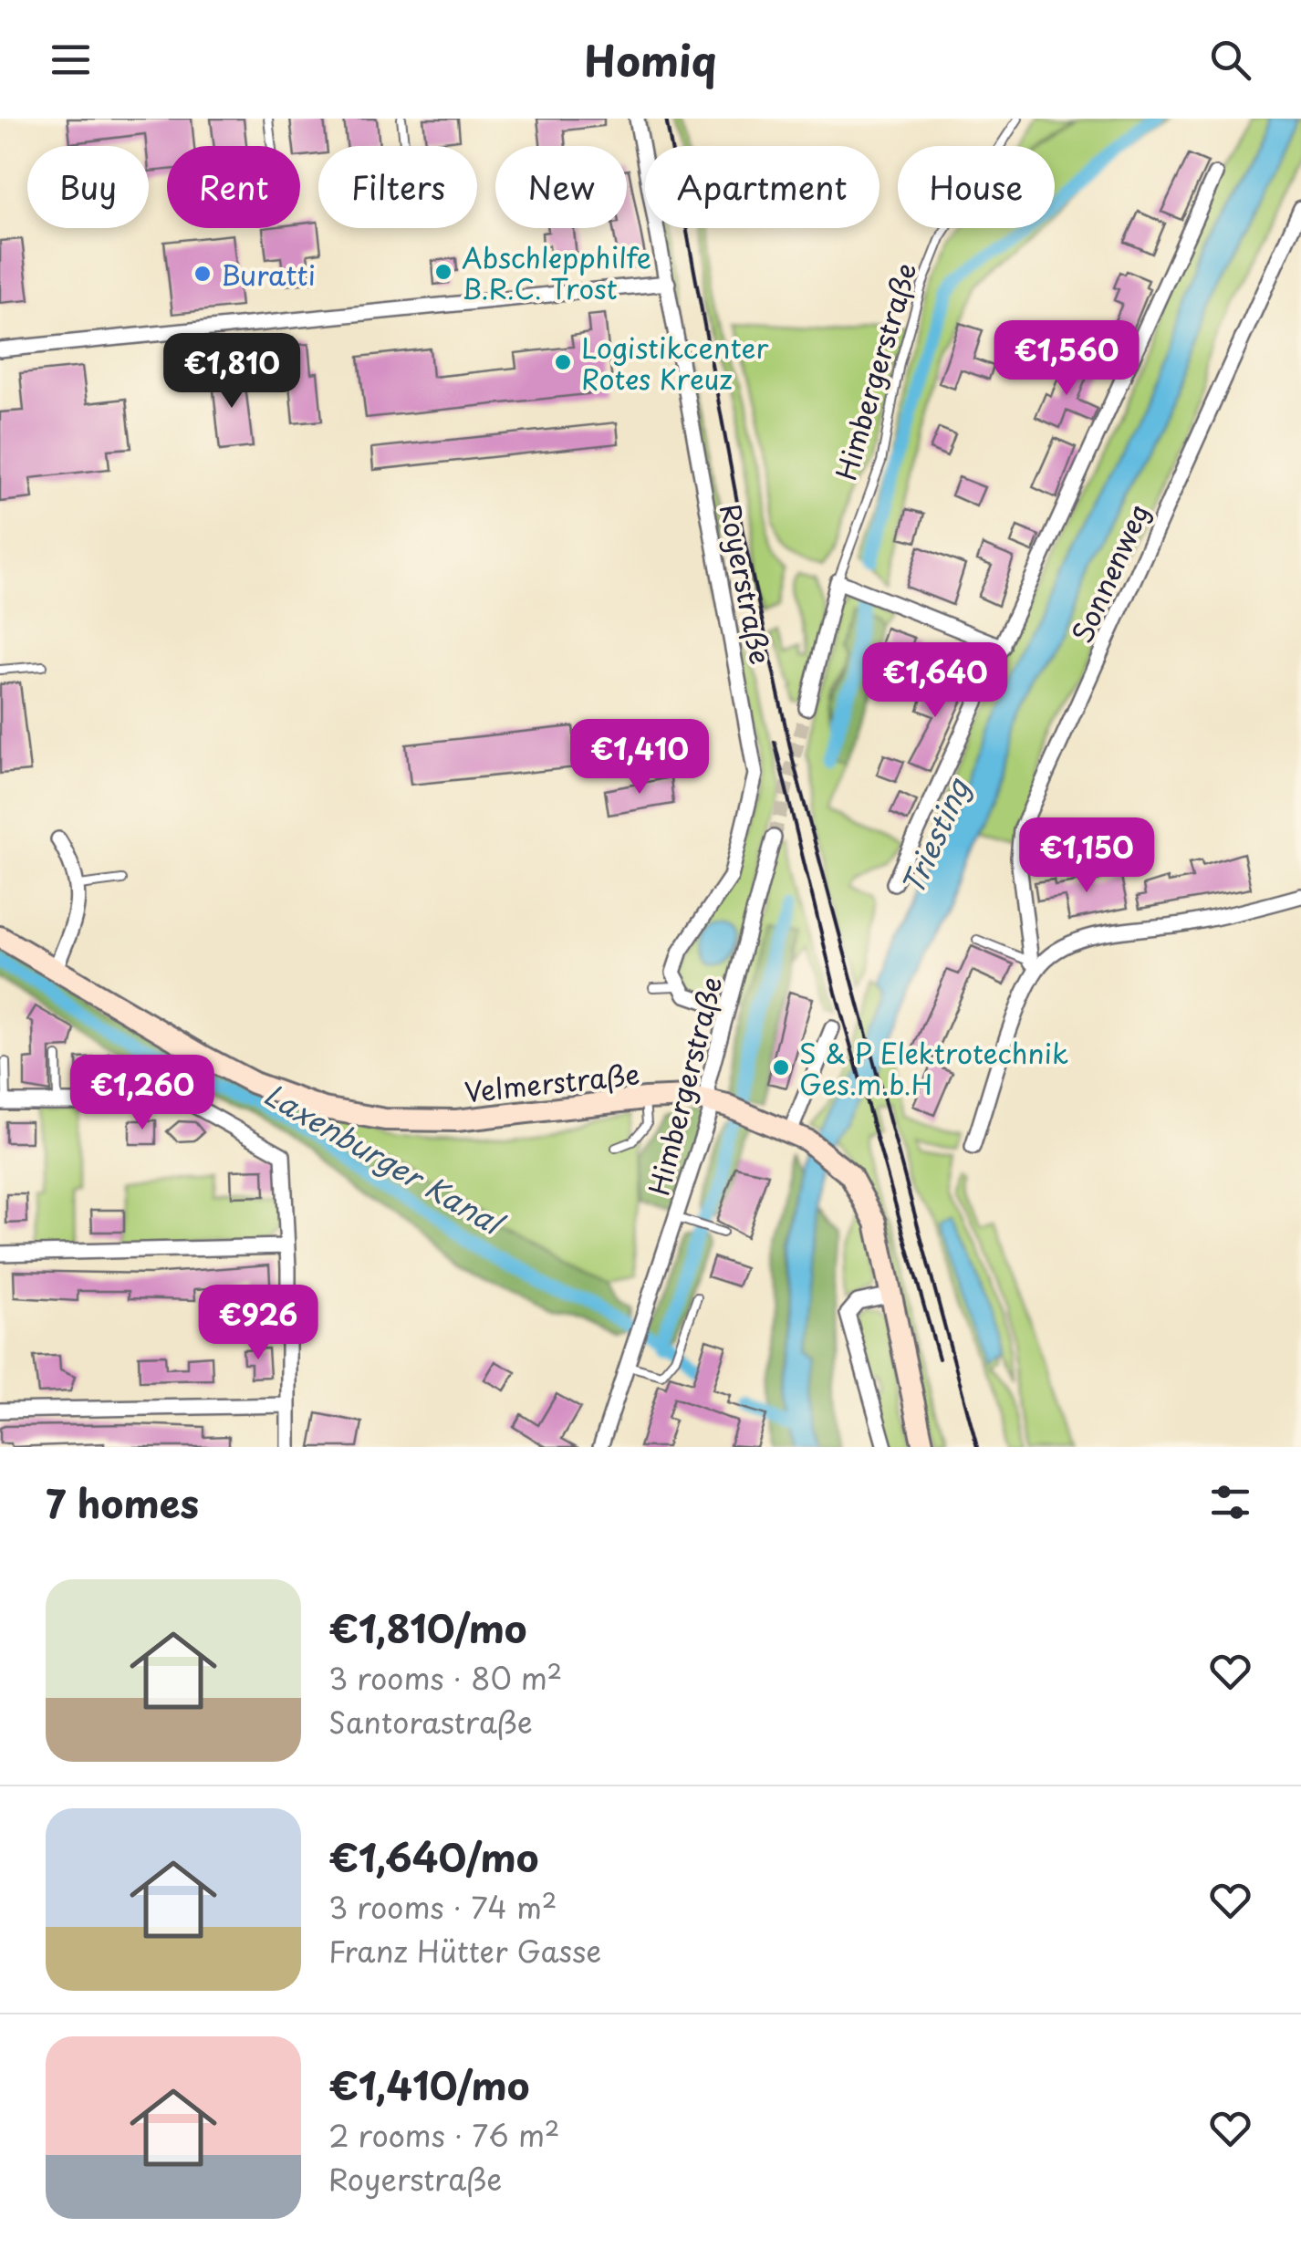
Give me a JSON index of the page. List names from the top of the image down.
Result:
{
  "streets": {
    "street": [
      "Himbergerstraße",
      "Sonnenweg",
      "Royerstraße",
      "Velmerstraße"
    ]
  },
  "crossings": [
    ["Himbergerstraße", "Velmerstraße"]
  ],
  "water": ["Triesting", "Laxenburger Kanal"],
  "places": [
    "Abschlepphilfe B.R.C. Trost",
    "Buratti",
    "Logistikcenter Rotes Kreuz",
    "S & P Elektrotechnik Ges.m.b.H"
  ],
  "page": {
    "header": "Homiq",
    "chip": [
      "Buy",
      "Rent",
      "Filters",
      "New",
      "Apartment",
      "House"
    ],
    "price": [
      "€1,560",
      "€1,810",
      "€1,640",
      "€1,410",
      "€1,150",
      "€1,260",
      "€926"
    ],
    "heading": "7 homes",
    "list": [
      {
        "name": "€1,810/mo",
        "note": "3 rooms · 80 m² · Santorastraße"
      },
      {
        "name": "€1,640/mo",
        "note": "3 rooms · 74 m² · Franz Hütter Gasse"
      },
      {
        "name": "€1,410/mo",
        "note": "2 rooms · 76 m² · Royerstraße"
      }
    ]
  }
}
